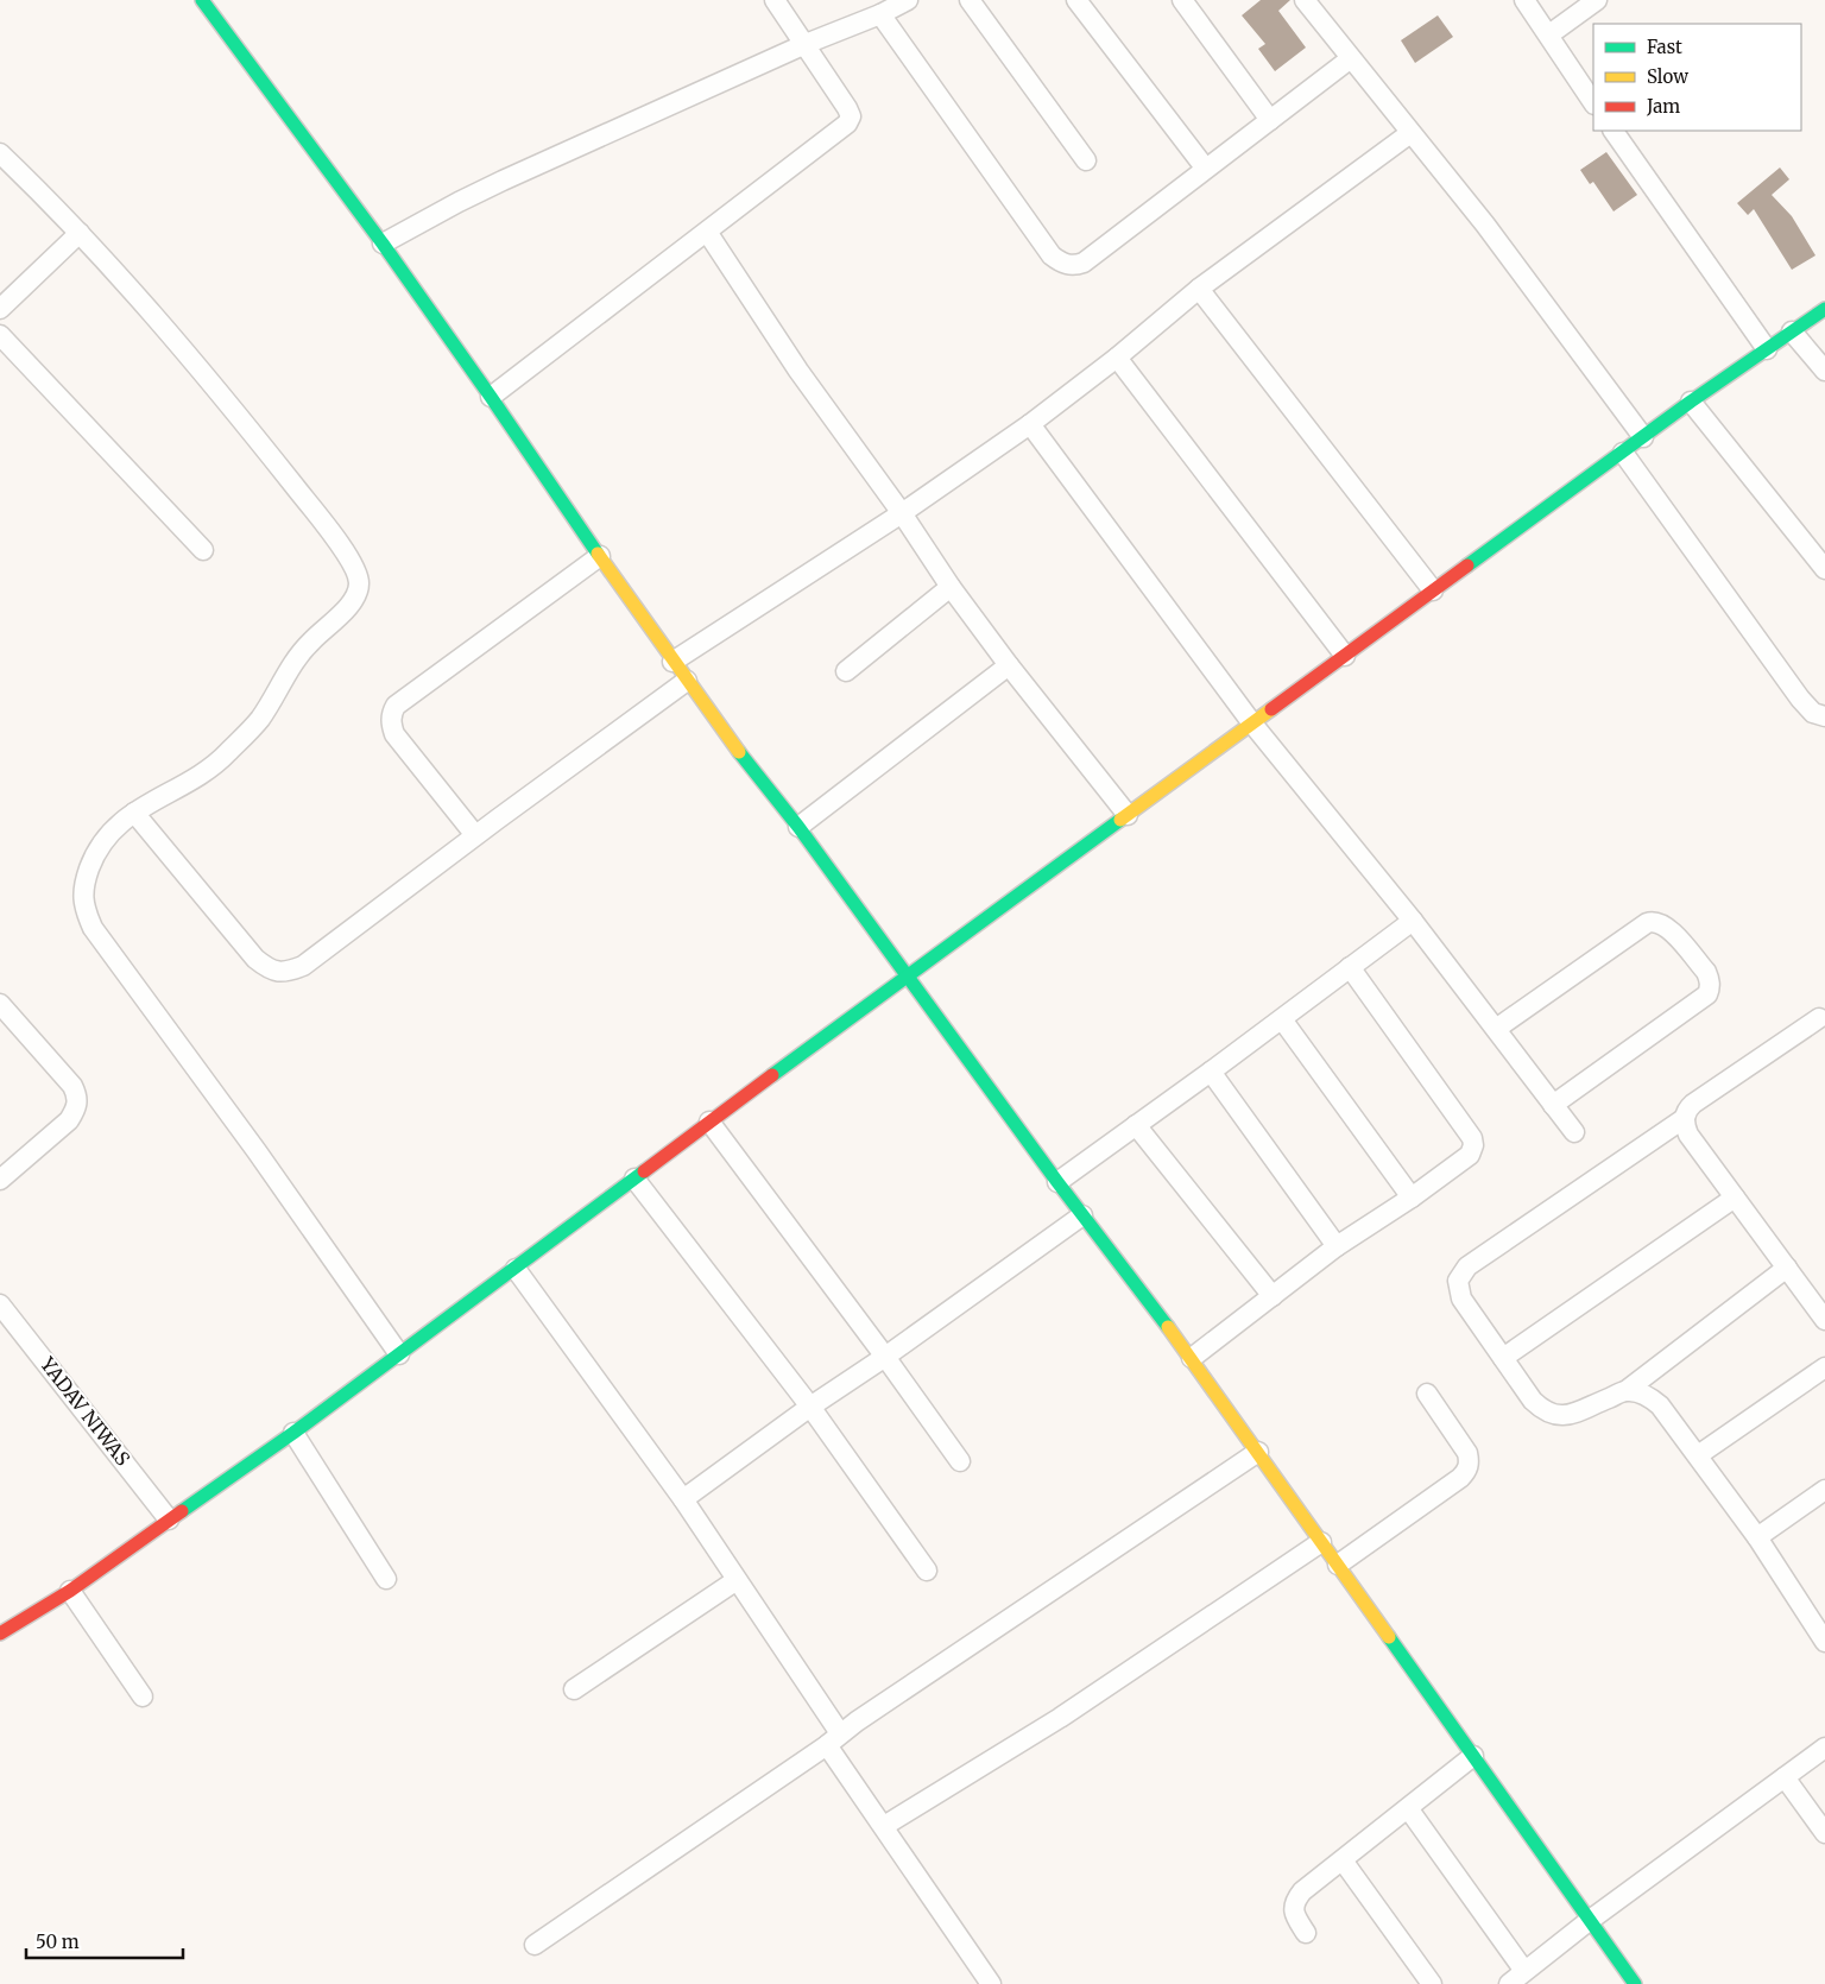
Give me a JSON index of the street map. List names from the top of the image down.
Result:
{
  "streets": {
    "street": ["YADAV NIWAS"]
  },
  "legend": ["Fast", "Slow", "Jam"],
  "scale_bar": "50 m"
}
